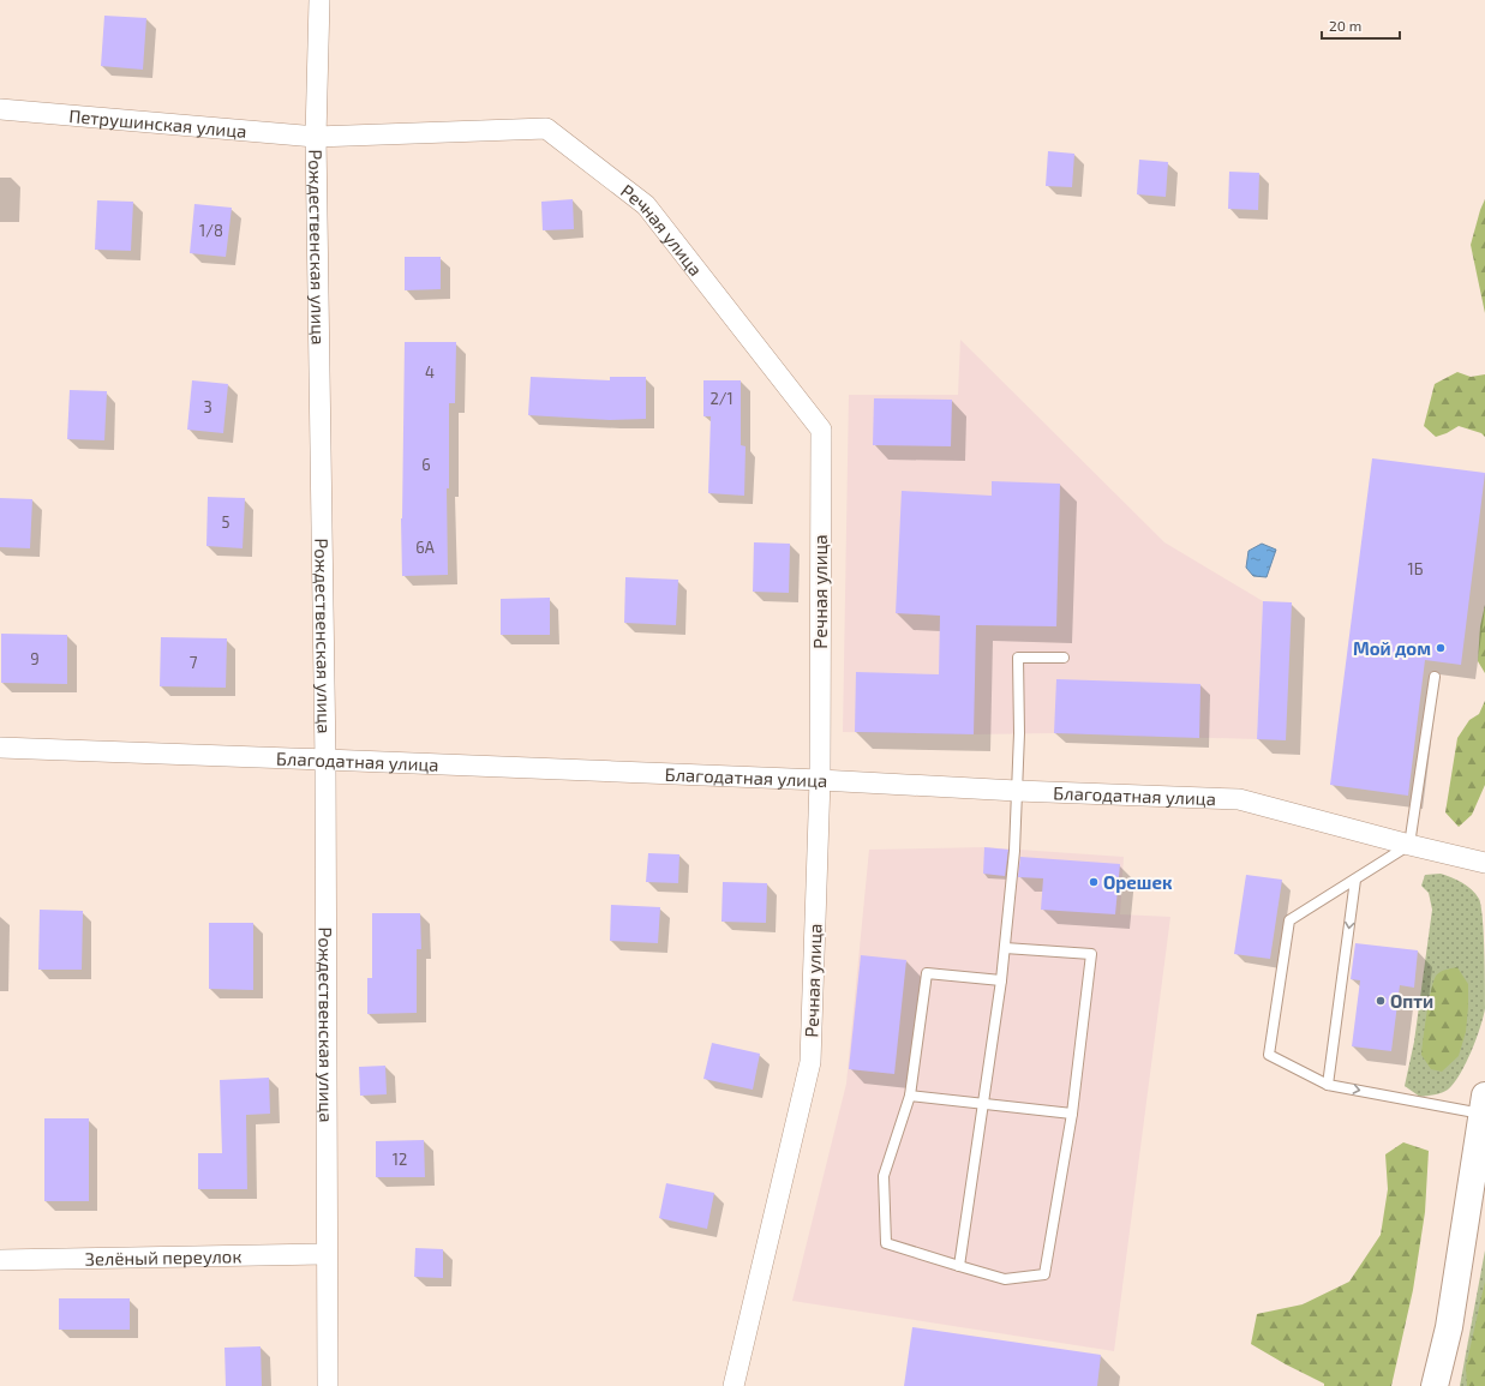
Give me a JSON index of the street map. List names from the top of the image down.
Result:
{
  "streets": {
    "street": [
      "Петрушинская улица",
      "Речная улица",
      "Рождественская улица",
      "Благодатная улица",
      "Зелёный переулок"
    ]
  },
  "crossings": [
    ["Петрушинская улица", "Речная улица"],
    ["Петрушинская улица", "Рождественская улица"],
    ["Речная улица", "Рождественская улица"],
    ["Речная улица", "Благодатная улица"],
    ["Рождественская улица", "Благодатная улица"],
    ["Рождественская улица", "Зелёный переулок"]
  ],
  "places": ["Мой дом", "Орешек", "Опти"],
  "house_numbers": [
    "1/8",
    "4",
    "2/1",
    "3",
    "6",
    "5",
    "6А",
    "1Б",
    "9",
    "7",
    "12"
  ],
  "scale_bar": "20 m"
}
